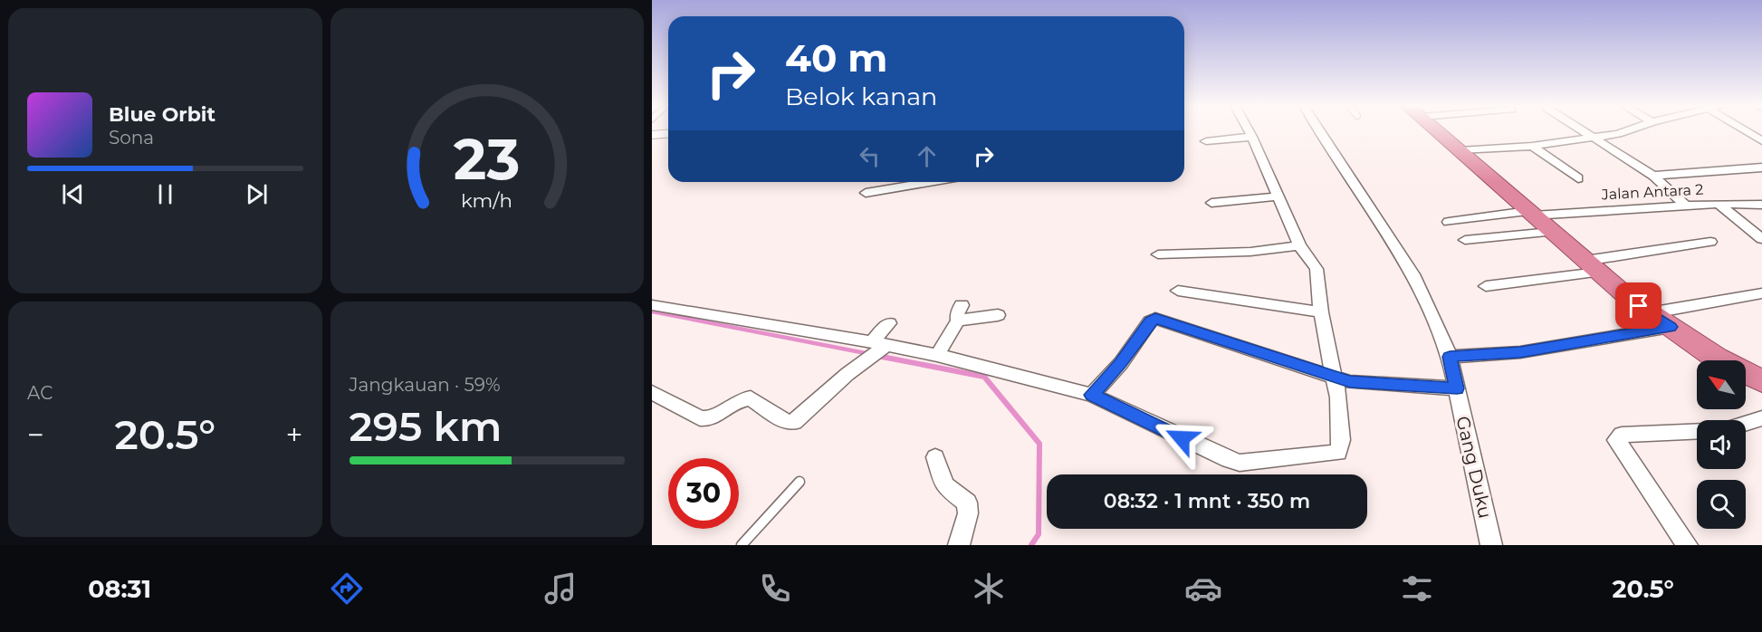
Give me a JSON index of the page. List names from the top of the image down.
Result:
{
  "streets": {
    "street": ["Jalan Antara 2", "Gang Duku"]
  },
  "north": "top left",
  "page": {
    "turn": ["40 m", "Belok kanan"],
    "song": ["Blue Orbit", "Sona"],
    "tile": [
      "AC",
      ["Jangkauan · 59%", "295 km"]
    ],
    "heat": ["−", "20.5°", "+"],
    "limit": "30",
    "trip": "08:32 · 1 mnt · 350 m",
    "tabs": ["08:31", "20.5°"],
    "gauge": ["23", "km/h"]
  }
}
